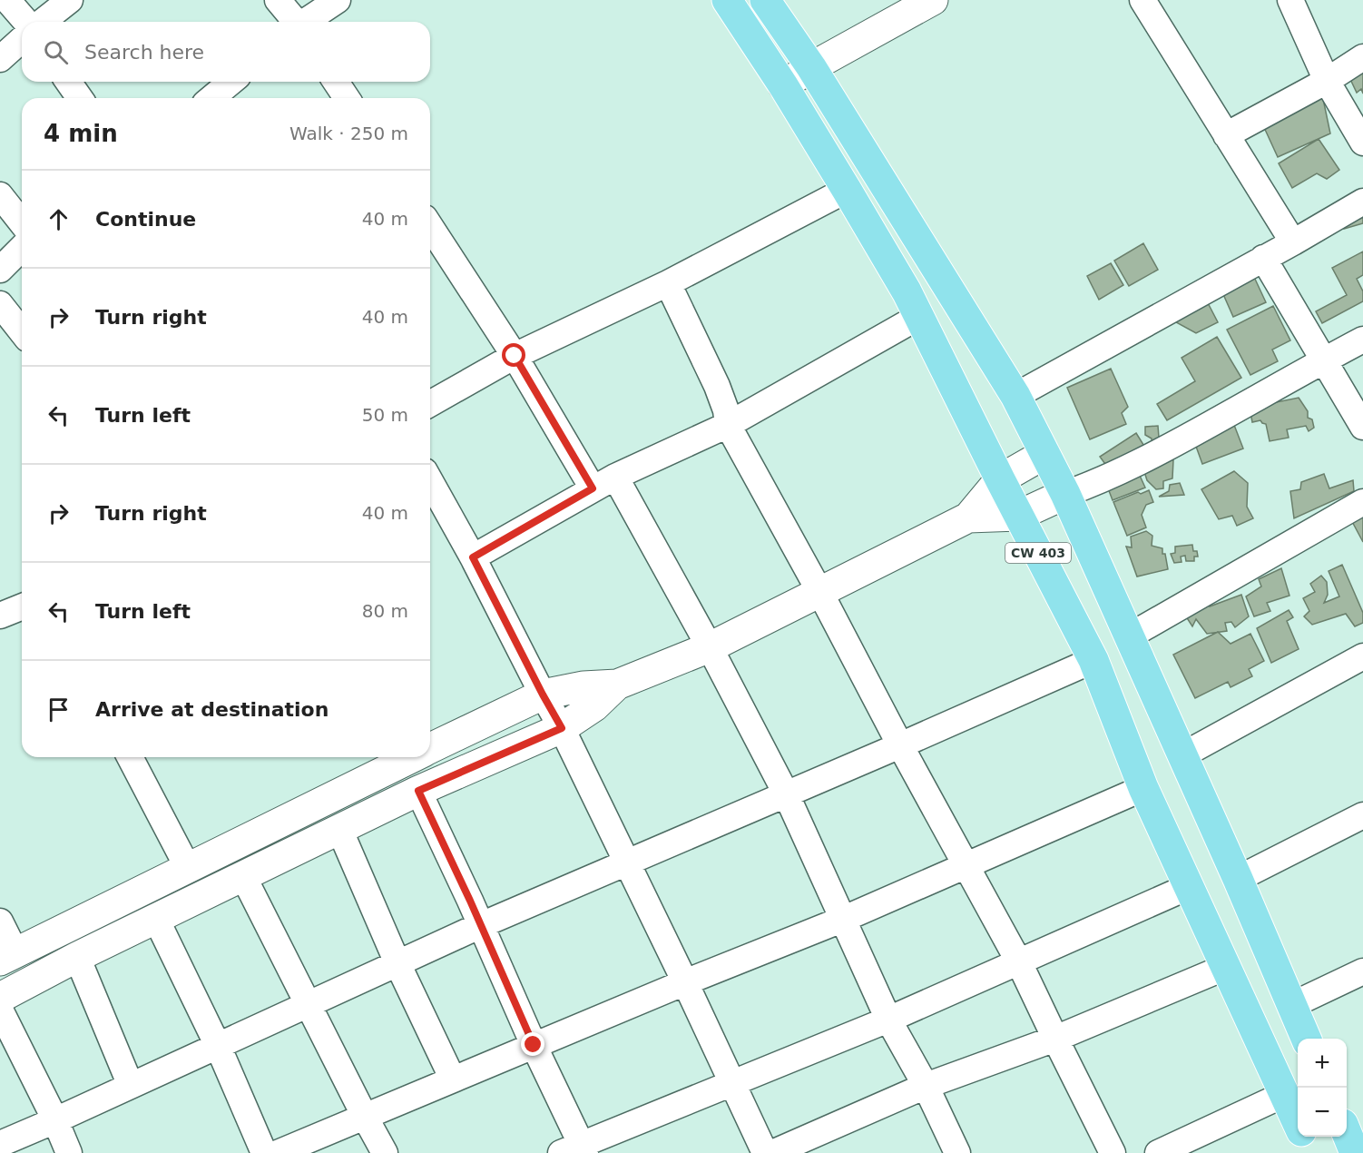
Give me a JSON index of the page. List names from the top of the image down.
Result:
{
  "streets": {
    "main road": ["CW 403"]
  },
  "page": {
    "search": "Search here",
    "heading": ["4 min", "Walk · 250 m"],
    "list": [
      ["Continue", "40 m"],
      ["Turn right", "40 m"],
      ["Turn left", "50 m"],
      ["Turn right", "40 m"],
      ["Turn left", "80 m"],
      "Arrive at destination"
    ],
    "map_buttons": ["+", "−"]
  }
}
